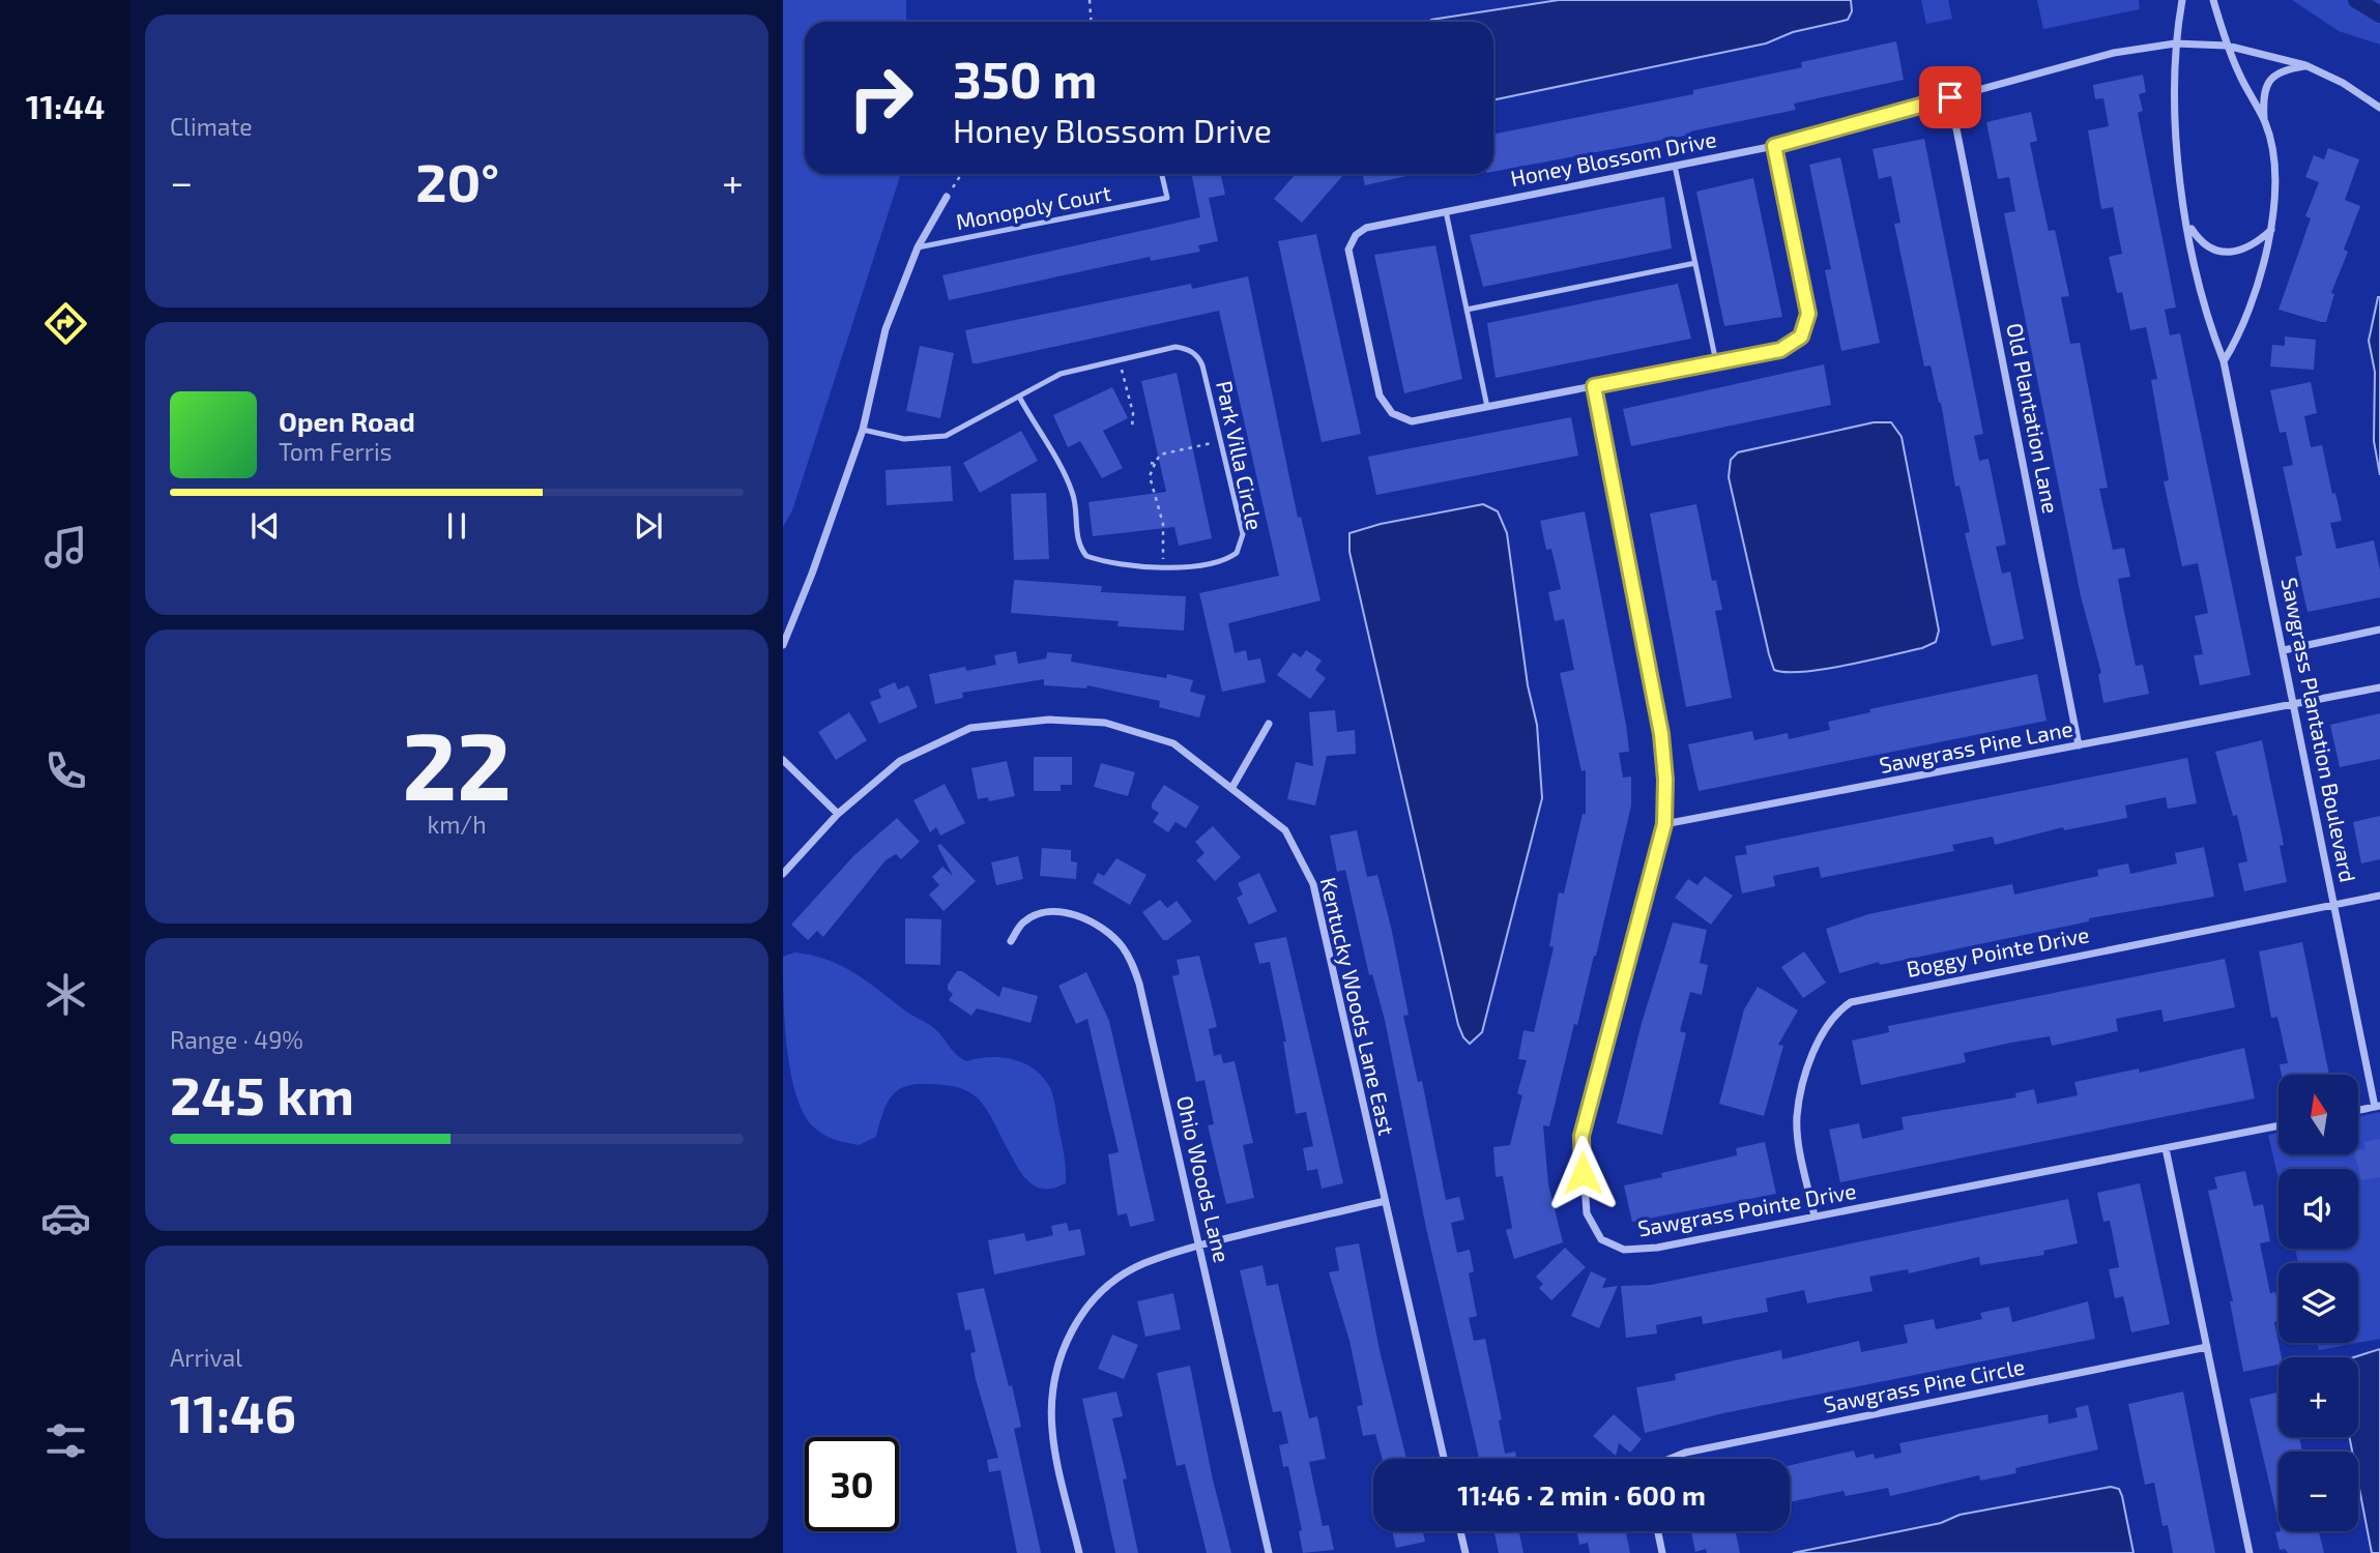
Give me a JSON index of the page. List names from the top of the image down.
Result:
{
  "streets": {
    "street": [
      "Honey Blossom Drive",
      "Old Plantation Lane",
      "Sawgrass Plantation Boulevard",
      "Sawgrass Pine Lane",
      "Boggy Pointe Drive",
      "Kentucky Woods Lane East",
      "Ohio Woods Lane",
      "Sawgrass Pointe Drive",
      "Sawgrass Pine Circle"
    ],
    "lane": ["Monopoly Court", "Park Villa Circle"]
  },
  "crossings": [
    ["Honey Blossom Drive", "Old Plantation Lane"],
    ["Honey Blossom Drive", "Sawgrass Plantation Boulevard"],
    ["Honey Blossom Drive", "Sawgrass Pointe Drive"],
    ["Old Plantation Lane", "Sawgrass Pine Lane"],
    ["Sawgrass Plantation Boulevard", "Sawgrass Pine Lane"],
    ["Sawgrass Plantation Boulevard", "Boggy Pointe Drive"],
    ["Sawgrass Pine Lane", "Sawgrass Pointe Drive"],
    ["Boggy Pointe Drive", "Sawgrass Pointe Drive"]
  ],
  "north": "top",
  "page": {
    "tabs": "11:44",
    "tile": [
      "Climate",
      ["22", "km/h"],
      ["Range · 49%", "245 km"],
      ["Arrival", "11:46"]
    ],
    "turn": ["350 m", "Honey Blossom Drive"],
    "heat": ["−", "20°", "+"],
    "song": ["Open Road", "Tom Ferris"],
    "map_buttons": ["+", "−"],
    "limit": "30",
    "trip": "11:46 · 2 min · 600 m"
  }
}
